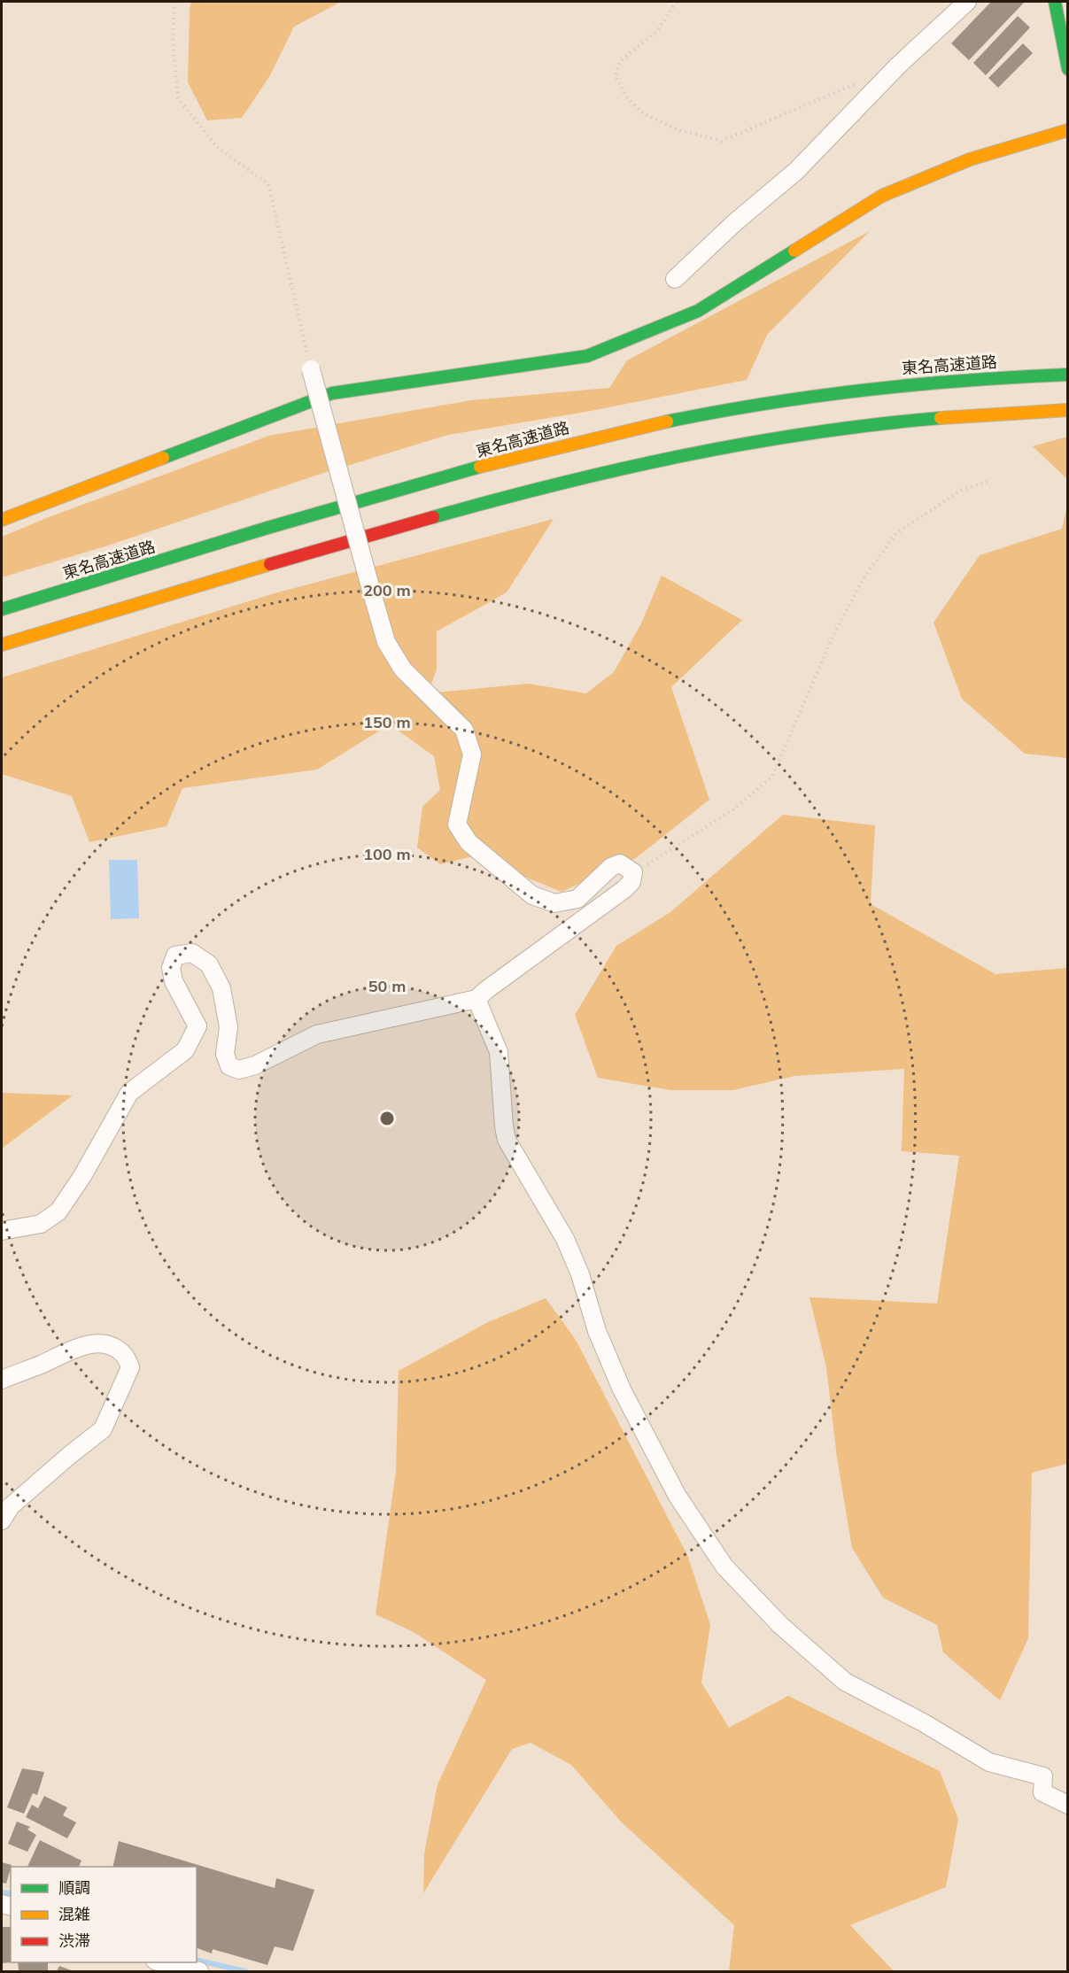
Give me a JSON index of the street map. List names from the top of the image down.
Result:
{
  "streets": {
    "main road": ["東名高速道路"]
  },
  "legend": ["順調", "混雑", "渋滞"],
  "rings": [
    "200 m",
    "150 m",
    "100 m",
    "50 m"
  ]
}
